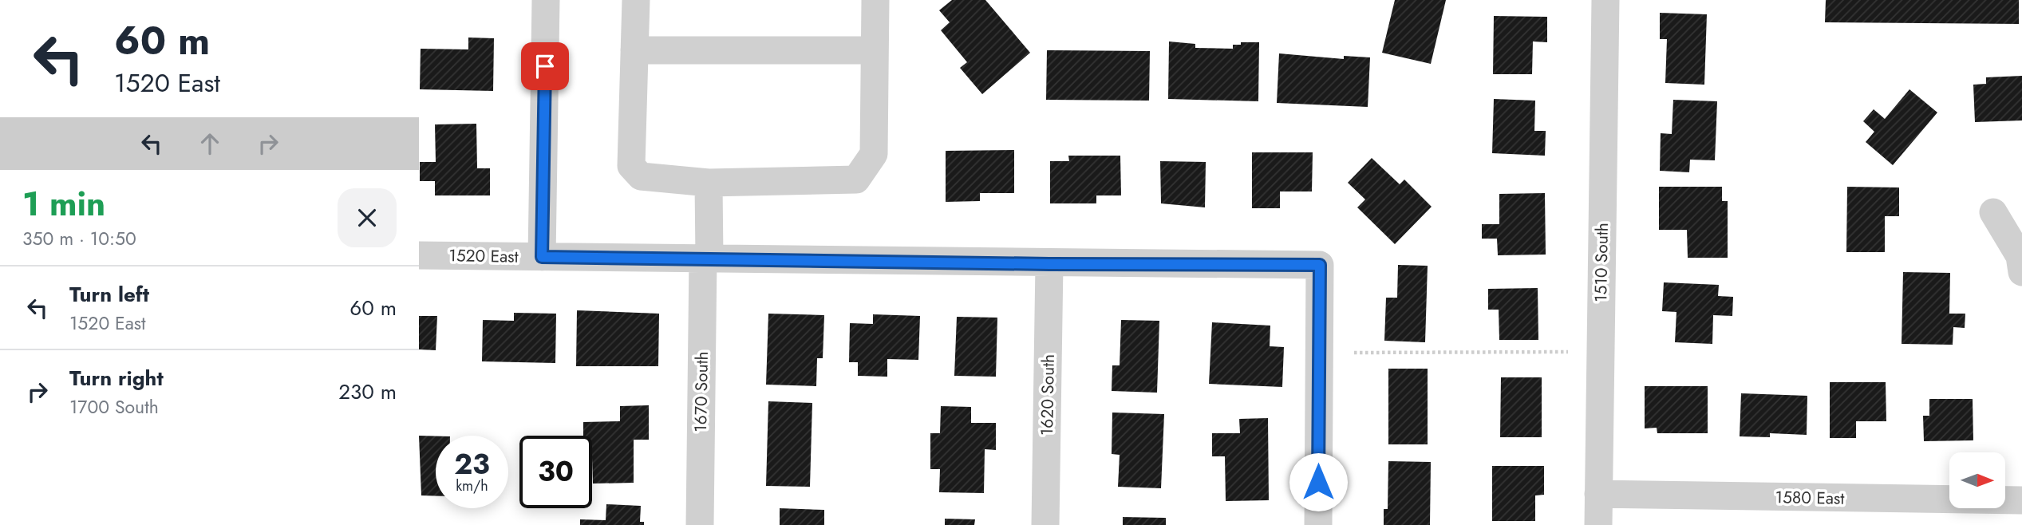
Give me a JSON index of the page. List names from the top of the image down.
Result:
{
  "streets": {
    "street": [
      "1520 East",
      "1510 South",
      "1670 South",
      "1620 South",
      "1580 East"
    ]
  },
  "crossings": [
    ["1520 East", "1670 South"],
    ["1520 East", "1620 South"],
    ["1510 South", "1580 East"]
  ],
  "north": "right",
  "page": {
    "turn": ["60 m", "1520 East"],
    "heading": ["1 min", "350 m · 10:50"],
    "list": [
      {
        "name": "Turn left",
        "note": "1520 East",
        "value": "60 m"
      },
      {
        "name": "Turn right",
        "note": "1700 South",
        "value": "230 m"
      }
    ],
    "speed": "23 km/h",
    "limit": "30"
  }
}
